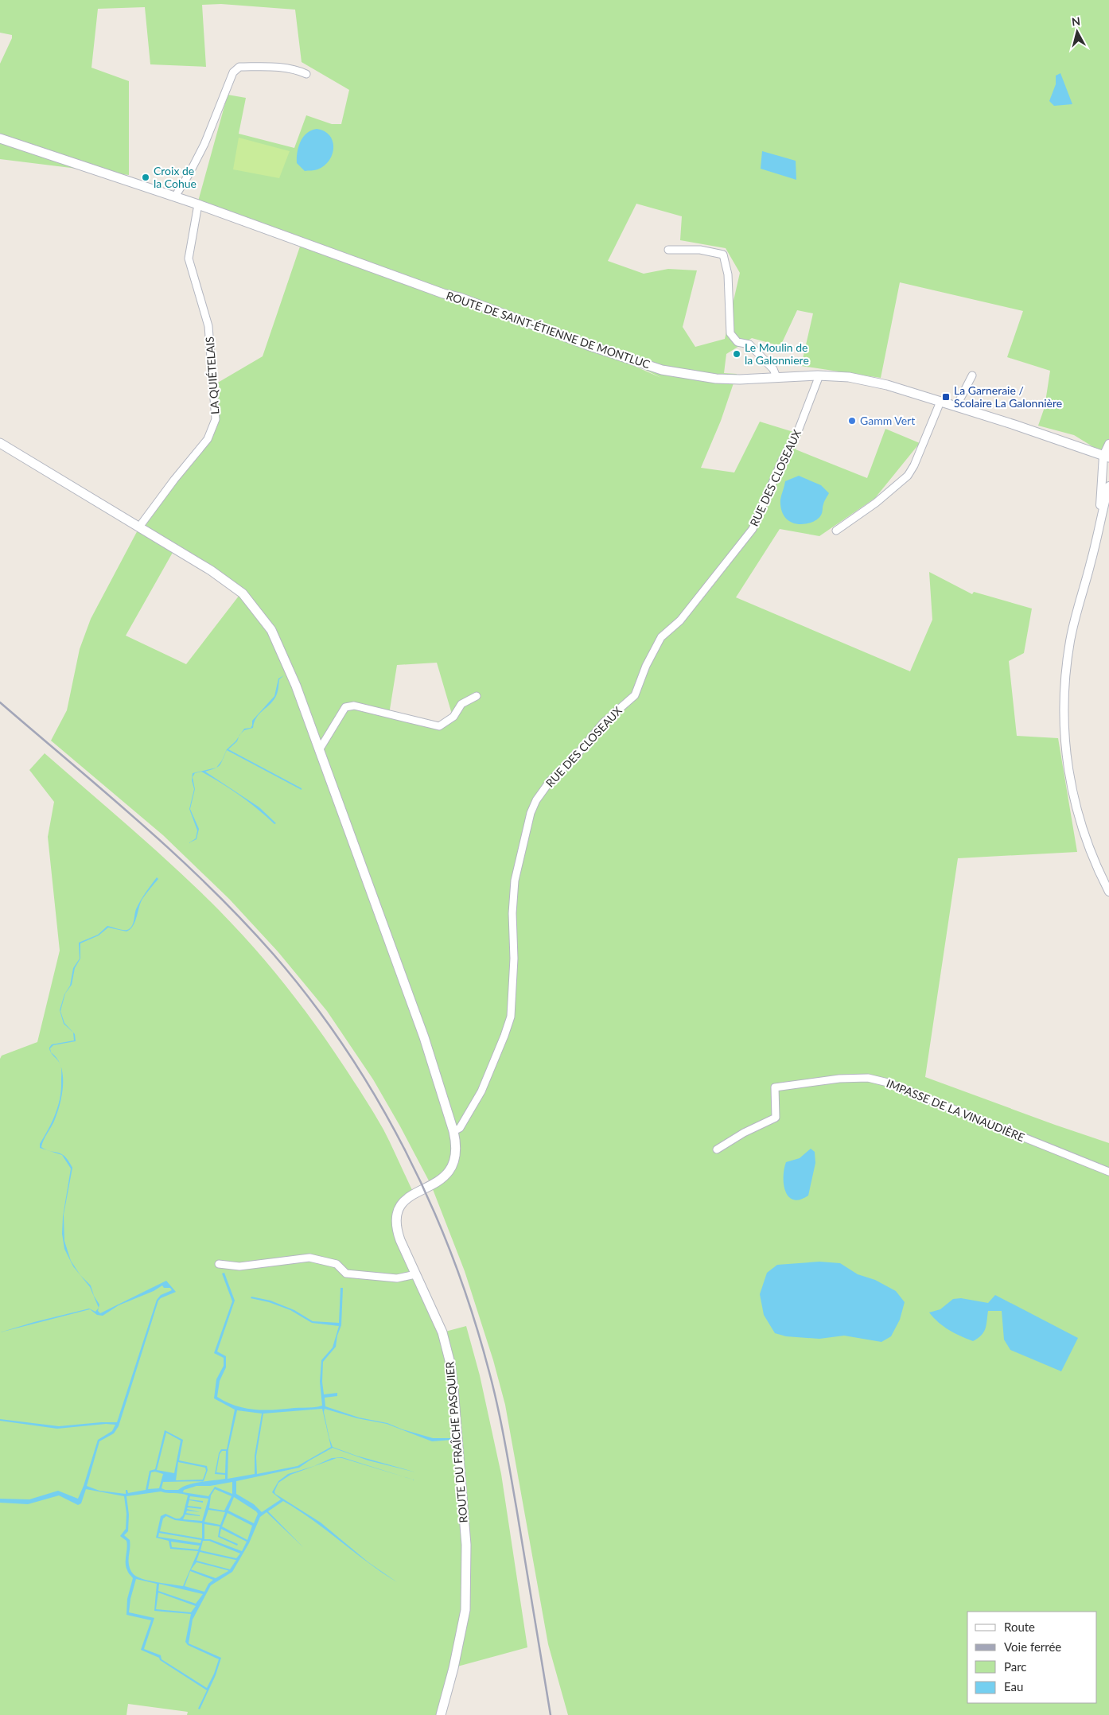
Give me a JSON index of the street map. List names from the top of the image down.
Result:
{
  "streets": {
    "main road": ["ROUTE DE SAINT-ÉTIENNE DE MONTLUC", "ROUTE DU FRAÎCHE PASQUIER"],
    "street": ["LA QUIÉTELAIS", "RUE DES CLOSEAUX", "IMPASSE DE LA VINAUDIÈRE"]
  },
  "crossings": [
    ["ROUTE DE SAINT-ÉTIENNE DE MONTLUC", "LA QUIÉTELAIS"],
    ["ROUTE DE SAINT-ÉTIENNE DE MONTLUC", "RUE DES CLOSEAUX"],
    ["LA QUIÉTELAIS", "ROUTE DU FRAÎCHE PASQUIER"],
    ["RUE DES CLOSEAUX", "ROUTE DU FRAÎCHE PASQUIER"]
  ],
  "places": {
    "other": ["Croix de la Cohue", "Le Moulin de la Galonniere", "Gamm Vert"],
    "transit": ["La Garneraie / Scolaire La Galonnière"]
  },
  "legend": [
    "Route",
    "Voie ferrée",
    "Parc",
    "Eau"
  ],
  "north": "top"
}
